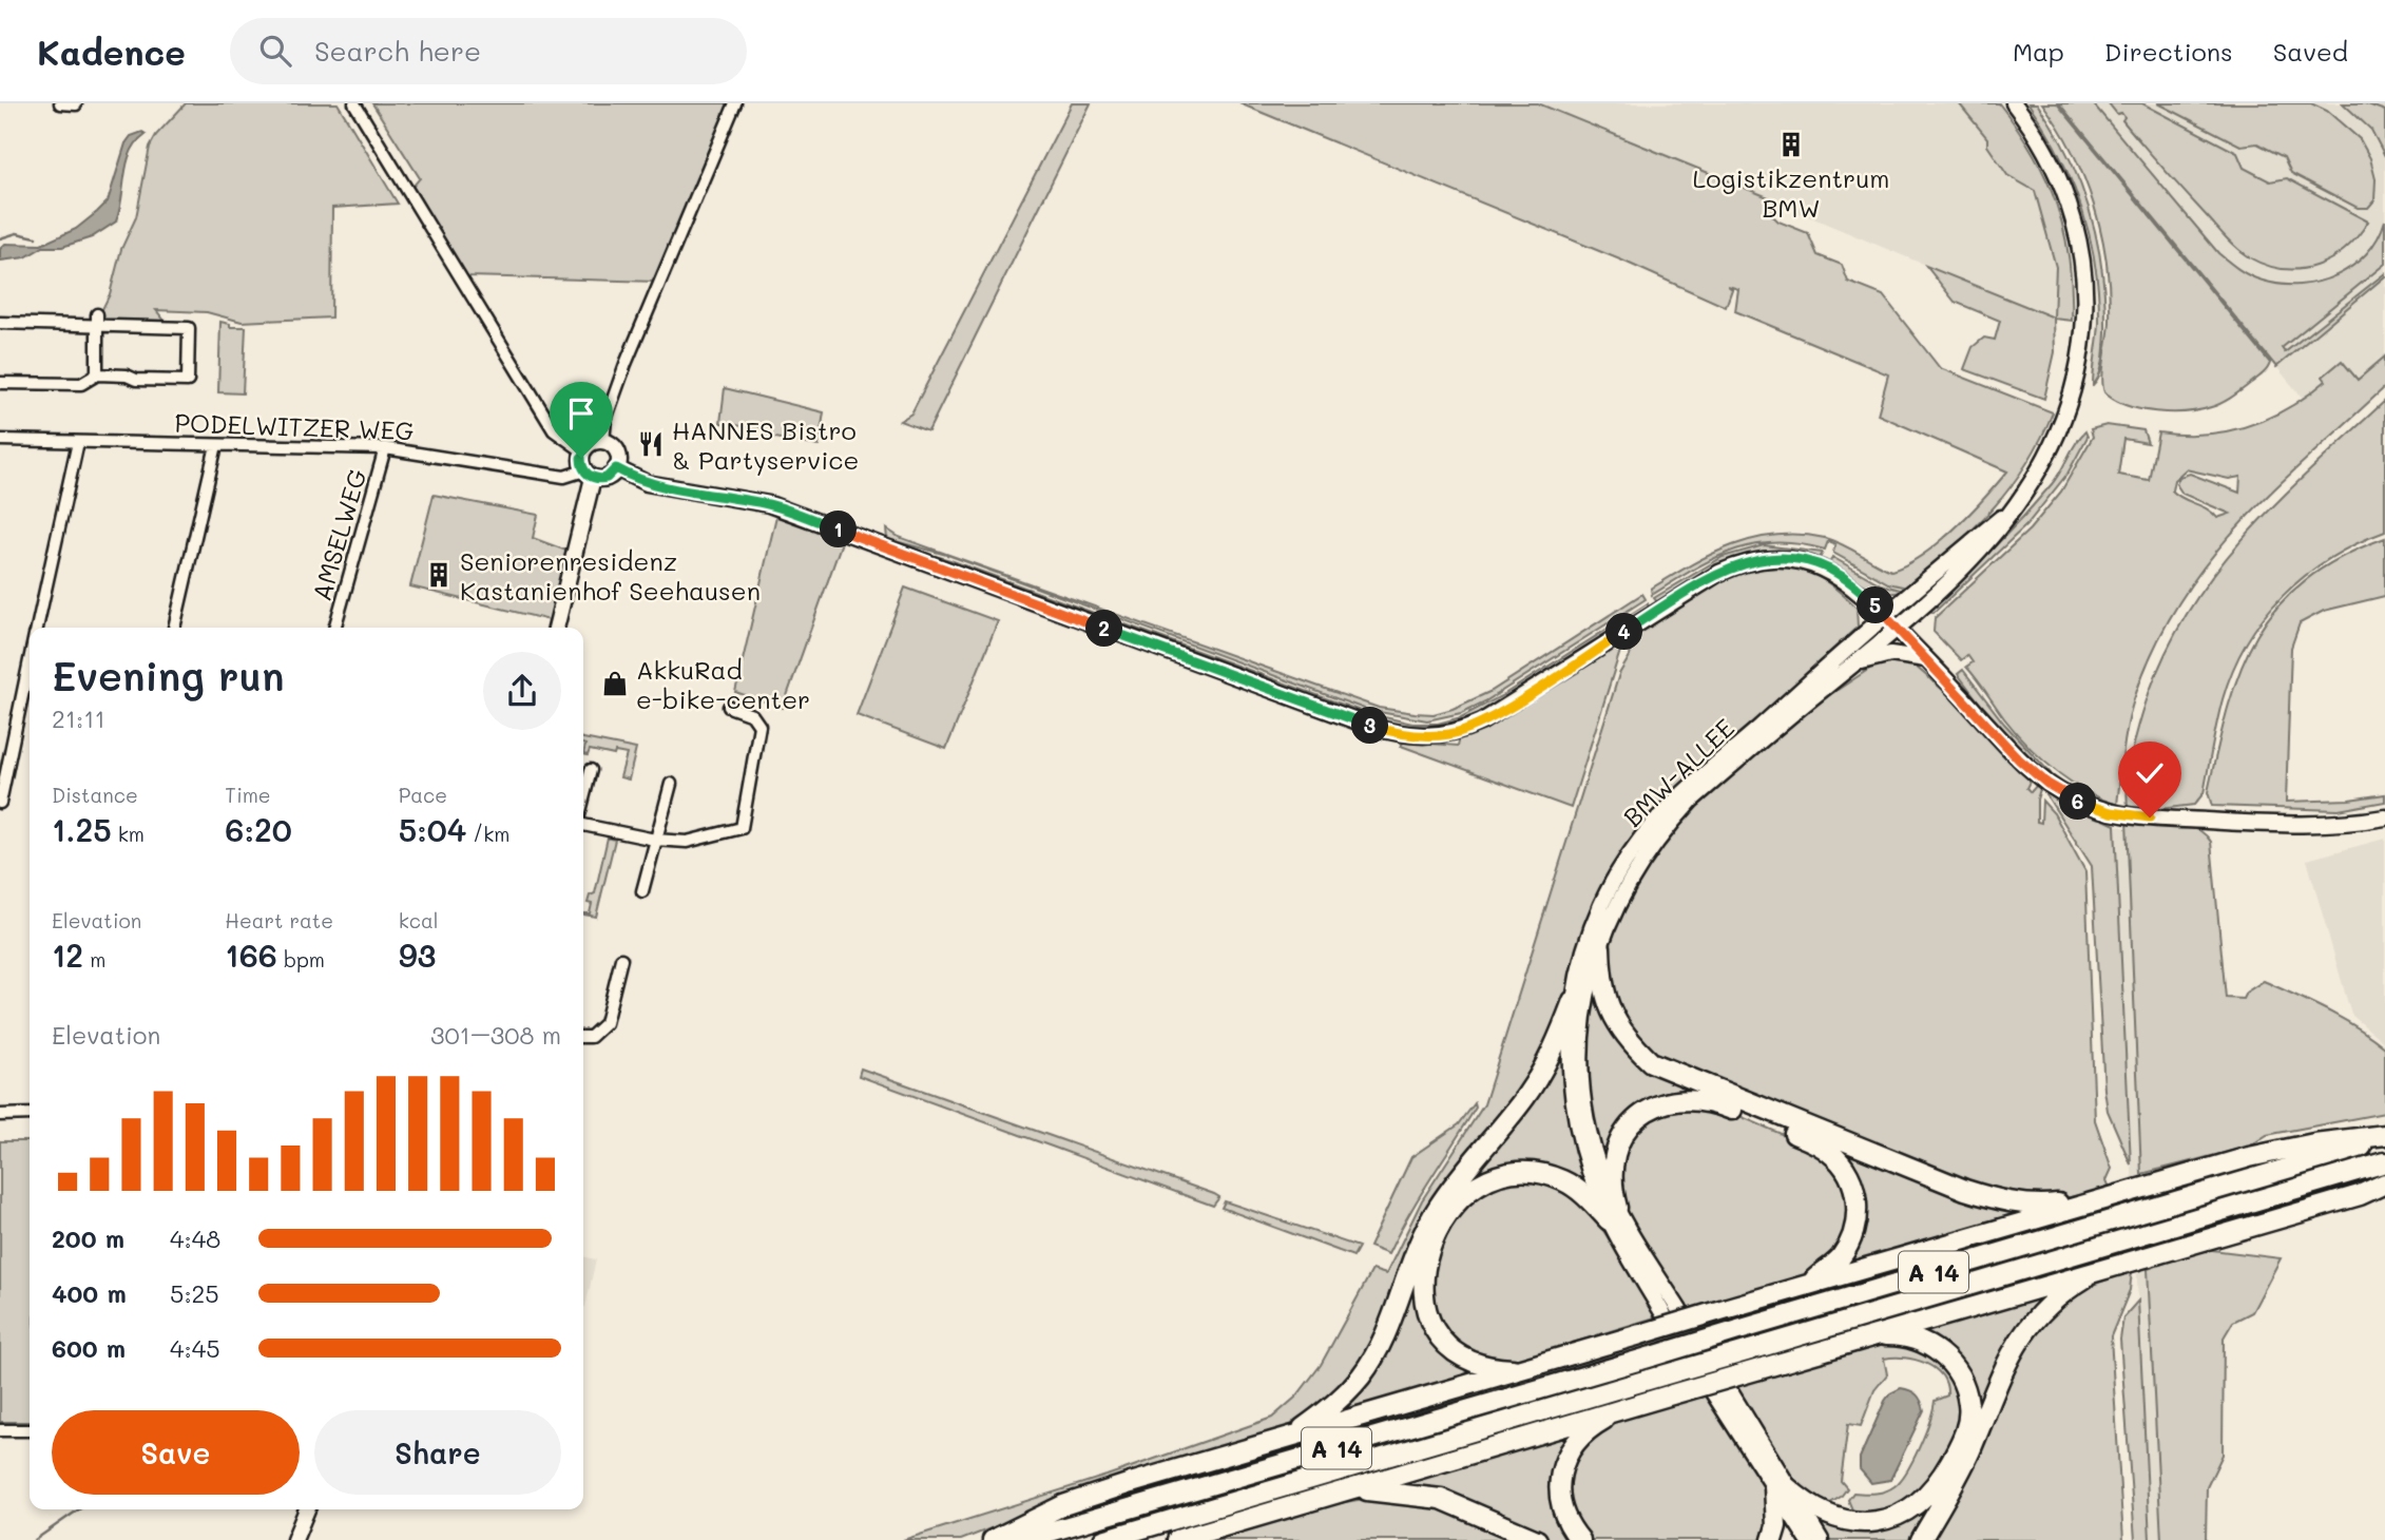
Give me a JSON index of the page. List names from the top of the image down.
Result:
{
  "streets": {
    "highway": ["A 14"],
    "main road": ["BMW-ALLEE"],
    "street": ["PODELWITZER WEG", "AMSELWEG"]
  },
  "crossings": [
    ["PODELWITZER WEG", "AMSELWEG"]
  ],
  "places": {
    "building": ["Logistikzentrum BMW", "Seniorenresidenz Kastanienhof Seehausen"],
    "restaurant": ["HANNES Bistro & Partyservice"],
    "shop": ["AkkuRad e-bike-center"]
  },
  "page": {
    "header": "Kadence",
    "search": "Search here",
    "nav": ["Map", "Directions", "Saved"],
    "pins": [
      "1",
      "5",
      "2",
      "4",
      "3",
      "6"
    ],
    "heading": ["Evening run", "21:11"],
    "stats": [
      ["Distance", "1.25 km"],
      ["Time", "6:20"],
      ["Pace", "5:04 /km"],
      ["Elevation", "12 m"],
      ["Heart rate", "166 bpm"],
      ["kcal", "93"]
    ],
    "chart": ["Elevation", "301–308 m"],
    "list": [
      {
        "name": "200 m",
        "note": "4:48"
      },
      {
        "name": "400 m",
        "note": "5:25"
      },
      {
        "name": "600 m",
        "note": "4:45"
      }
    ],
    "buttons": ["Save", "Share"]
  }
}
